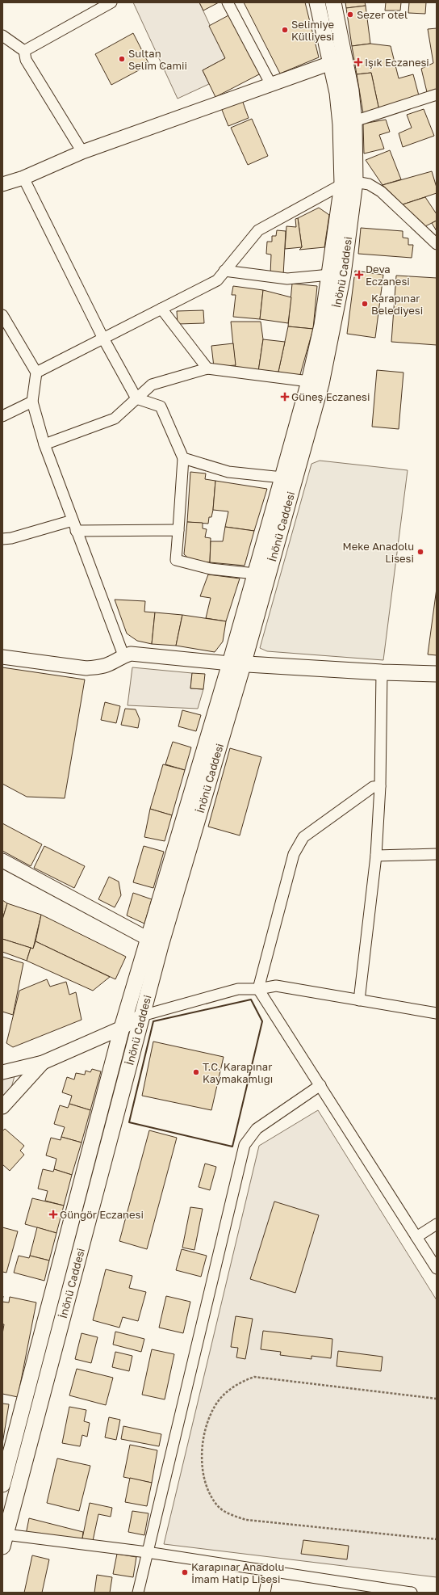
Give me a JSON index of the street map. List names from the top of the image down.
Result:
{
  "streets": {
    "main road": ["İnönü Caddesi"]
  },
  "places": {
    "other": [
      "Sezer otel",
      "Selimiye Külliyesi",
      "Sultan Selim Camii",
      "Karapınar Belediyesi",
      "Meke Anadolu Lisesi",
      "T.C. Karapınar Kaymakamlığı",
      "Karapınar Anadolu İmam Hatip Lisesi"
    ],
    "health": [
      "Işık Eczanesi",
      "Deva Eczanesi",
      "Güneş Eczanesi",
      "Güngör Eczanesi"
    ]
  }
}
